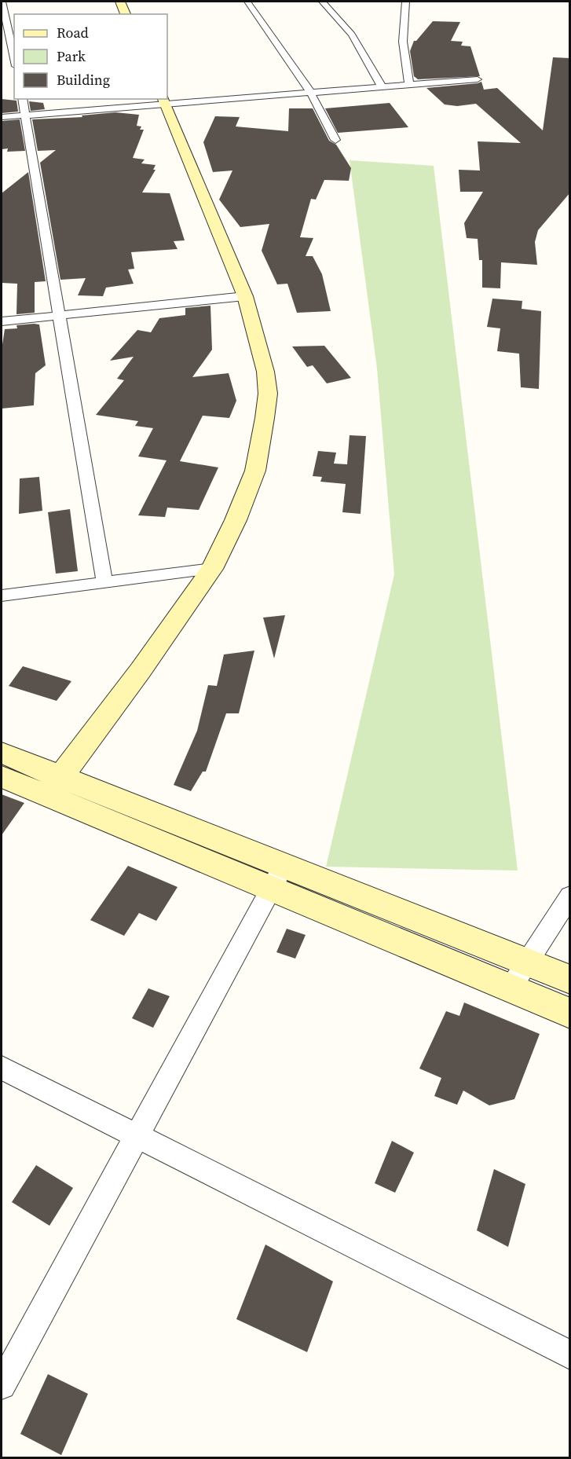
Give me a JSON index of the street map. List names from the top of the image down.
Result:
{
  "legend": ["Road", "Park", "Building"]
}
